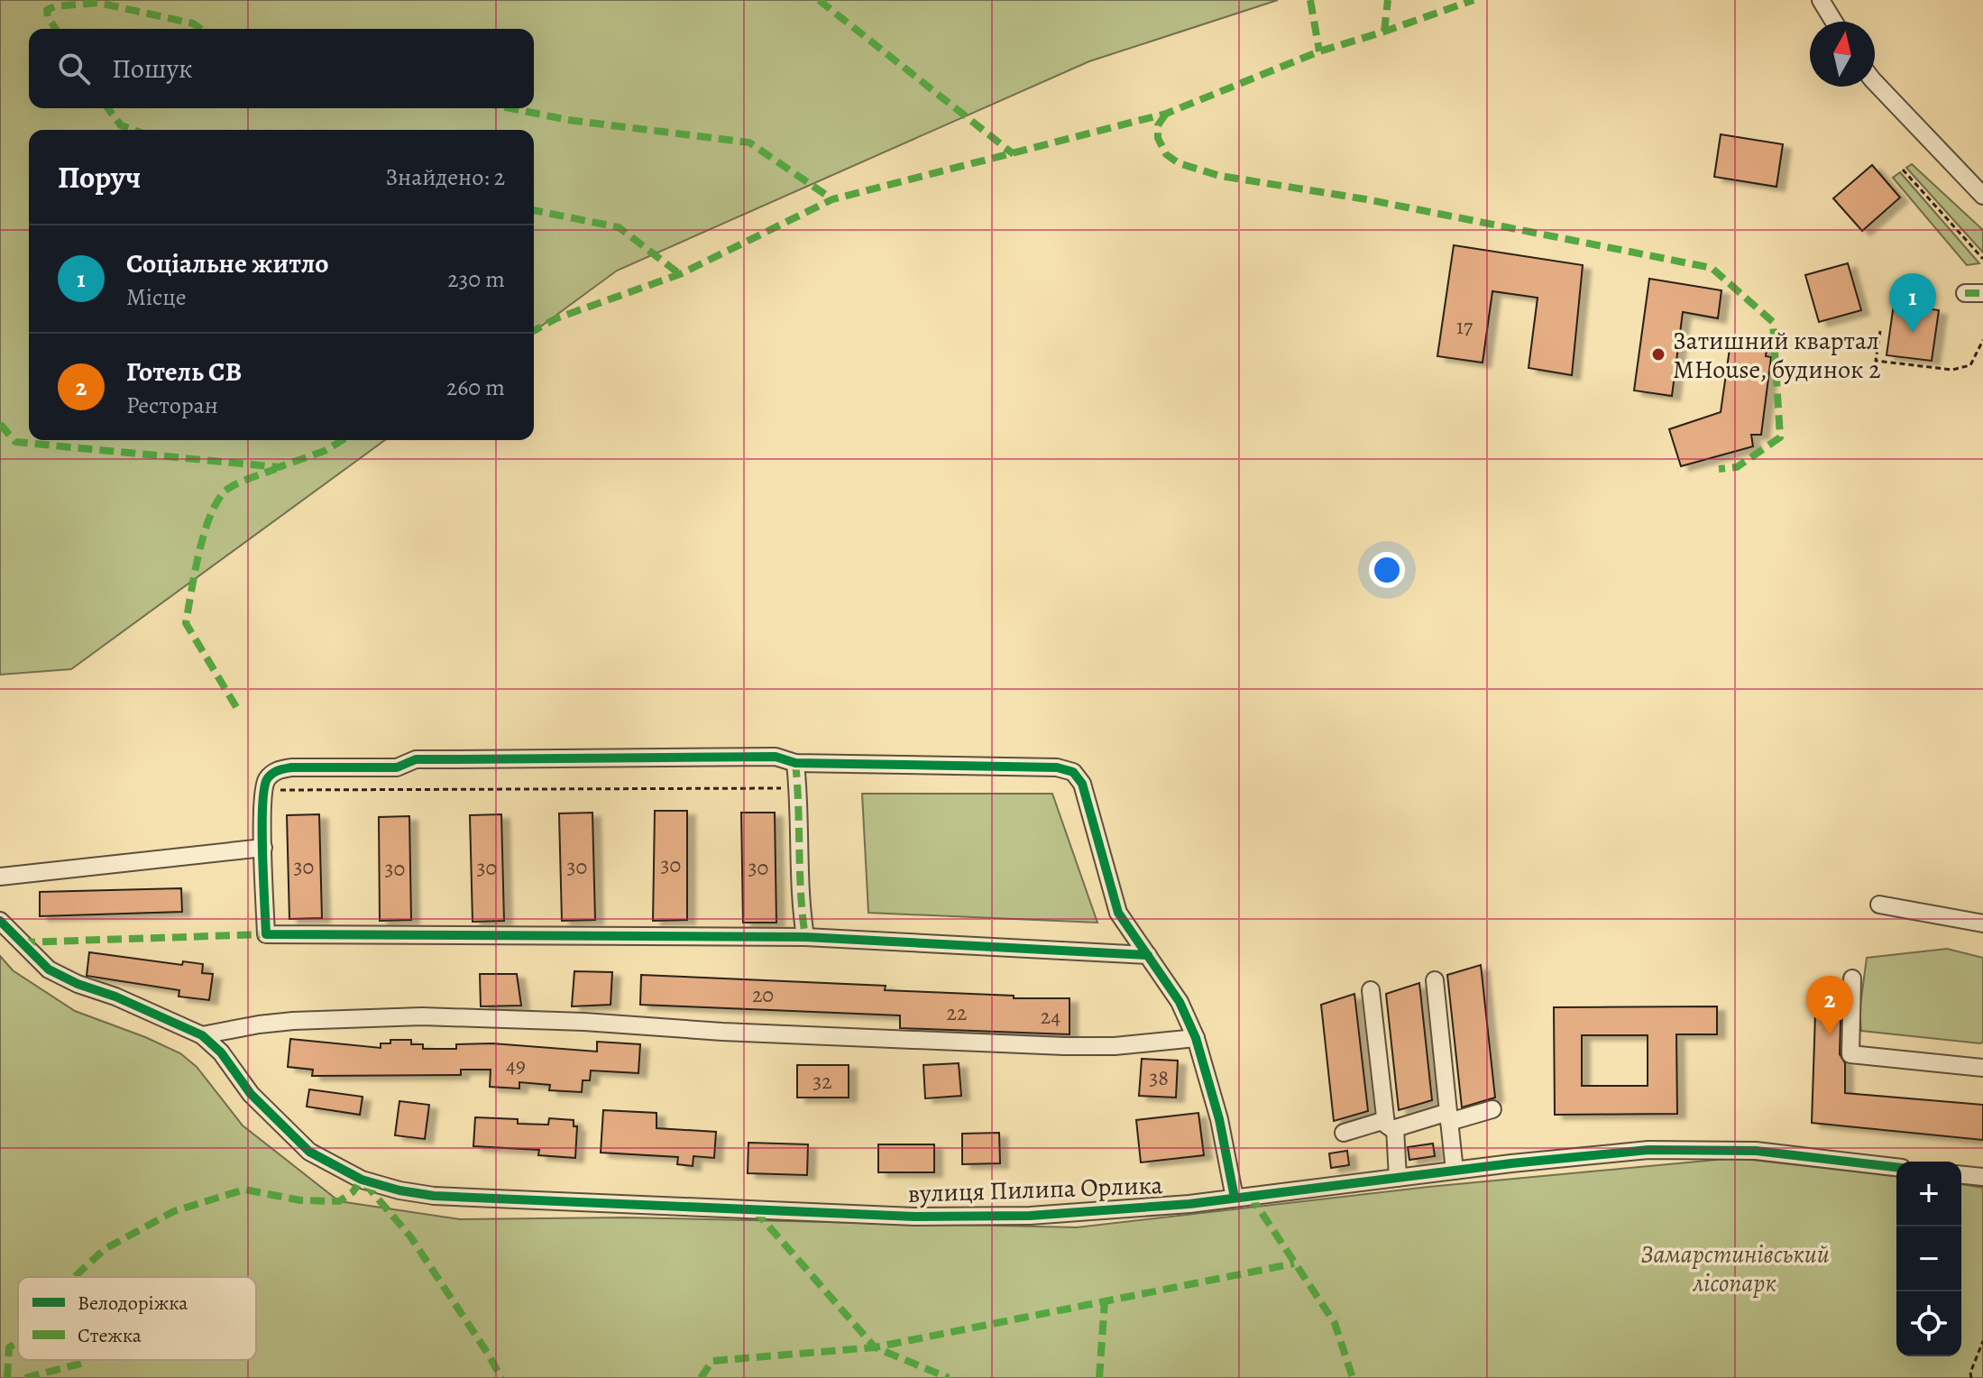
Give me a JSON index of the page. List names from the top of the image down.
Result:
{
  "streets": {
    "street": ["вулиця Пилипа Орлика"]
  },
  "parks": ["Замарстинівський лісопарк"],
  "places": ["Затишний квартал MHouse, будинок 2"],
  "house_numbers": [
    "17",
    "30",
    "30",
    "30",
    "30",
    "30",
    "30",
    "20",
    "22",
    "24",
    "49",
    "38",
    "32"
  ],
  "legend": ["Велодоріжка", "Стежка"],
  "north": "top",
  "page": {
    "search": "Пошук",
    "heading": ["Поруч", "Знайдено: 2"],
    "list": [
      {
        "mark": "1",
        "name": "Соціальне житло",
        "note": "Місце",
        "value": "230 m"
      },
      {
        "mark": "2",
        "name": "Готель СВ",
        "note": "Ресторан",
        "value": "260 m"
      }
    ],
    "pins": ["1", "2"],
    "map_buttons": ["+", "−"]
  }
}
